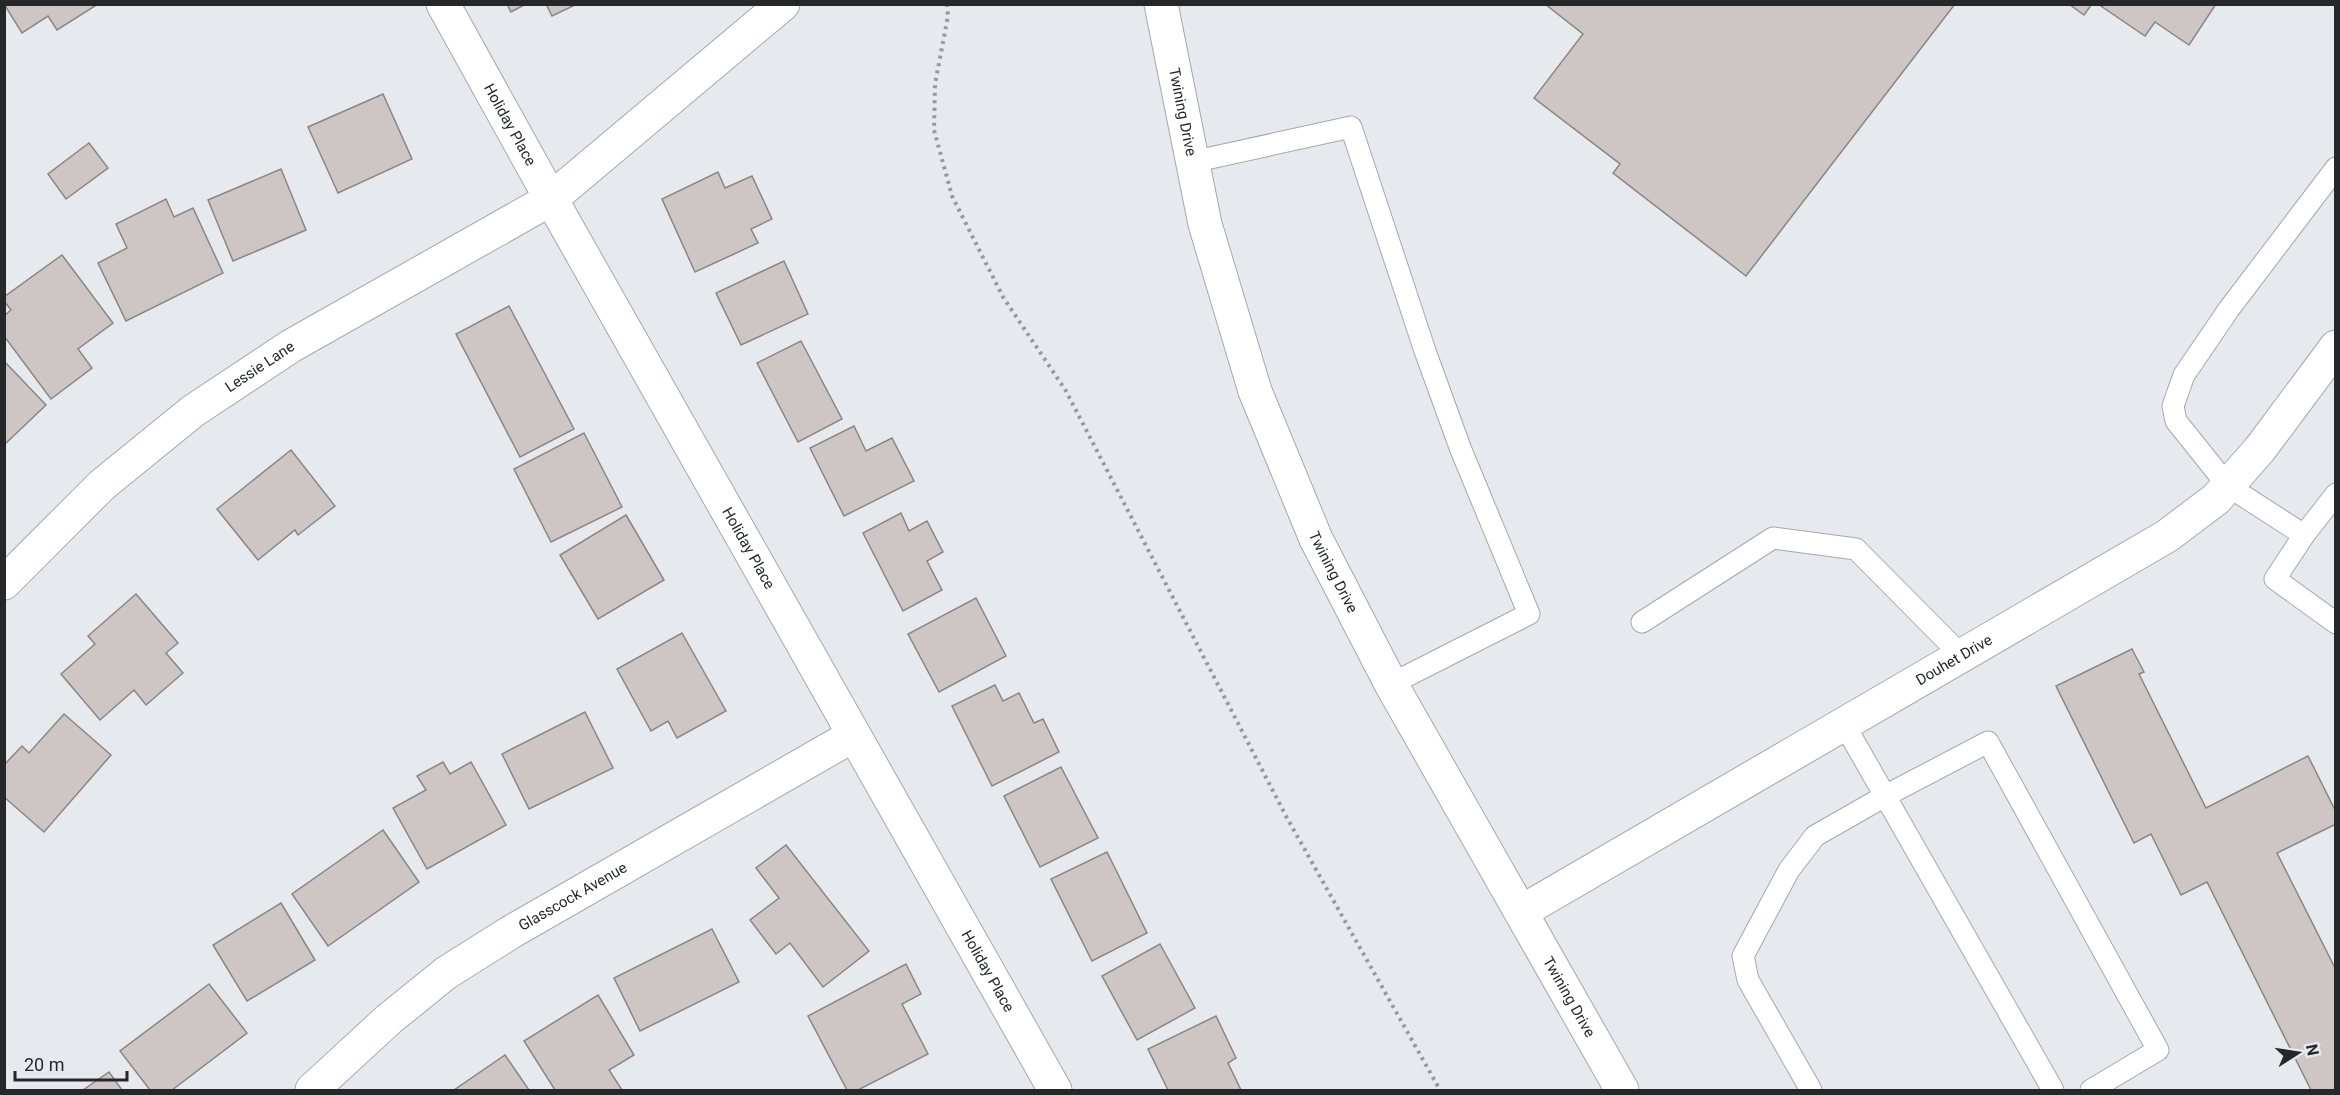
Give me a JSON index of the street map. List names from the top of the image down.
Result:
{
  "streets": {
    "street": [
      "Twining Drive",
      "Holiday Place",
      "Lessie Lane",
      "Douhet Drive",
      "Glasscock Avenue"
    ]
  },
  "crossings": [
    ["Twining Drive", "Douhet Drive"],
    ["Holiday Place", "Lessie Lane"],
    ["Holiday Place", "Glasscock Avenue"]
  ],
  "scale_bar": "20 m",
  "north": "right"
}
